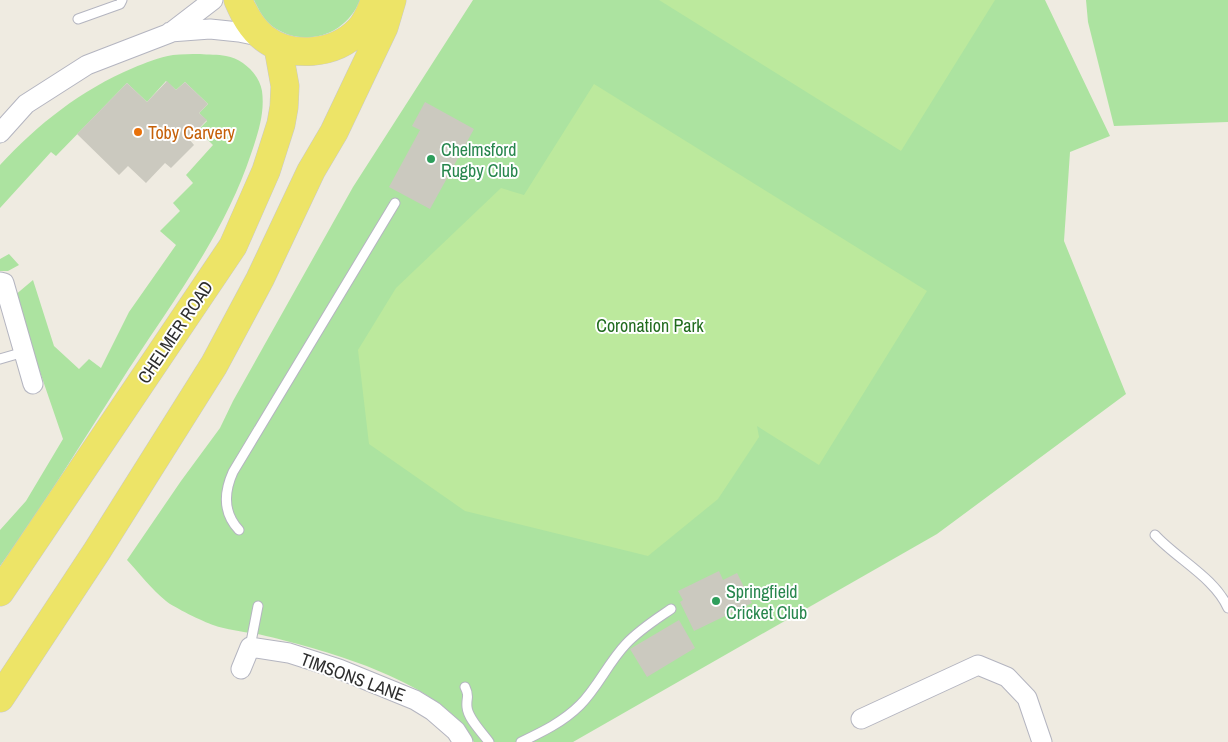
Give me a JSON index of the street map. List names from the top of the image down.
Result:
{
  "streets": {
    "main road": ["CHELMER ROAD"],
    "street": ["TIMSONS LANE"]
  },
  "parks": ["Coronation Park"],
  "places": ["Toby Carvery", "Chelmsford Rugby Club", "Springfield Cricket Club"]
}
